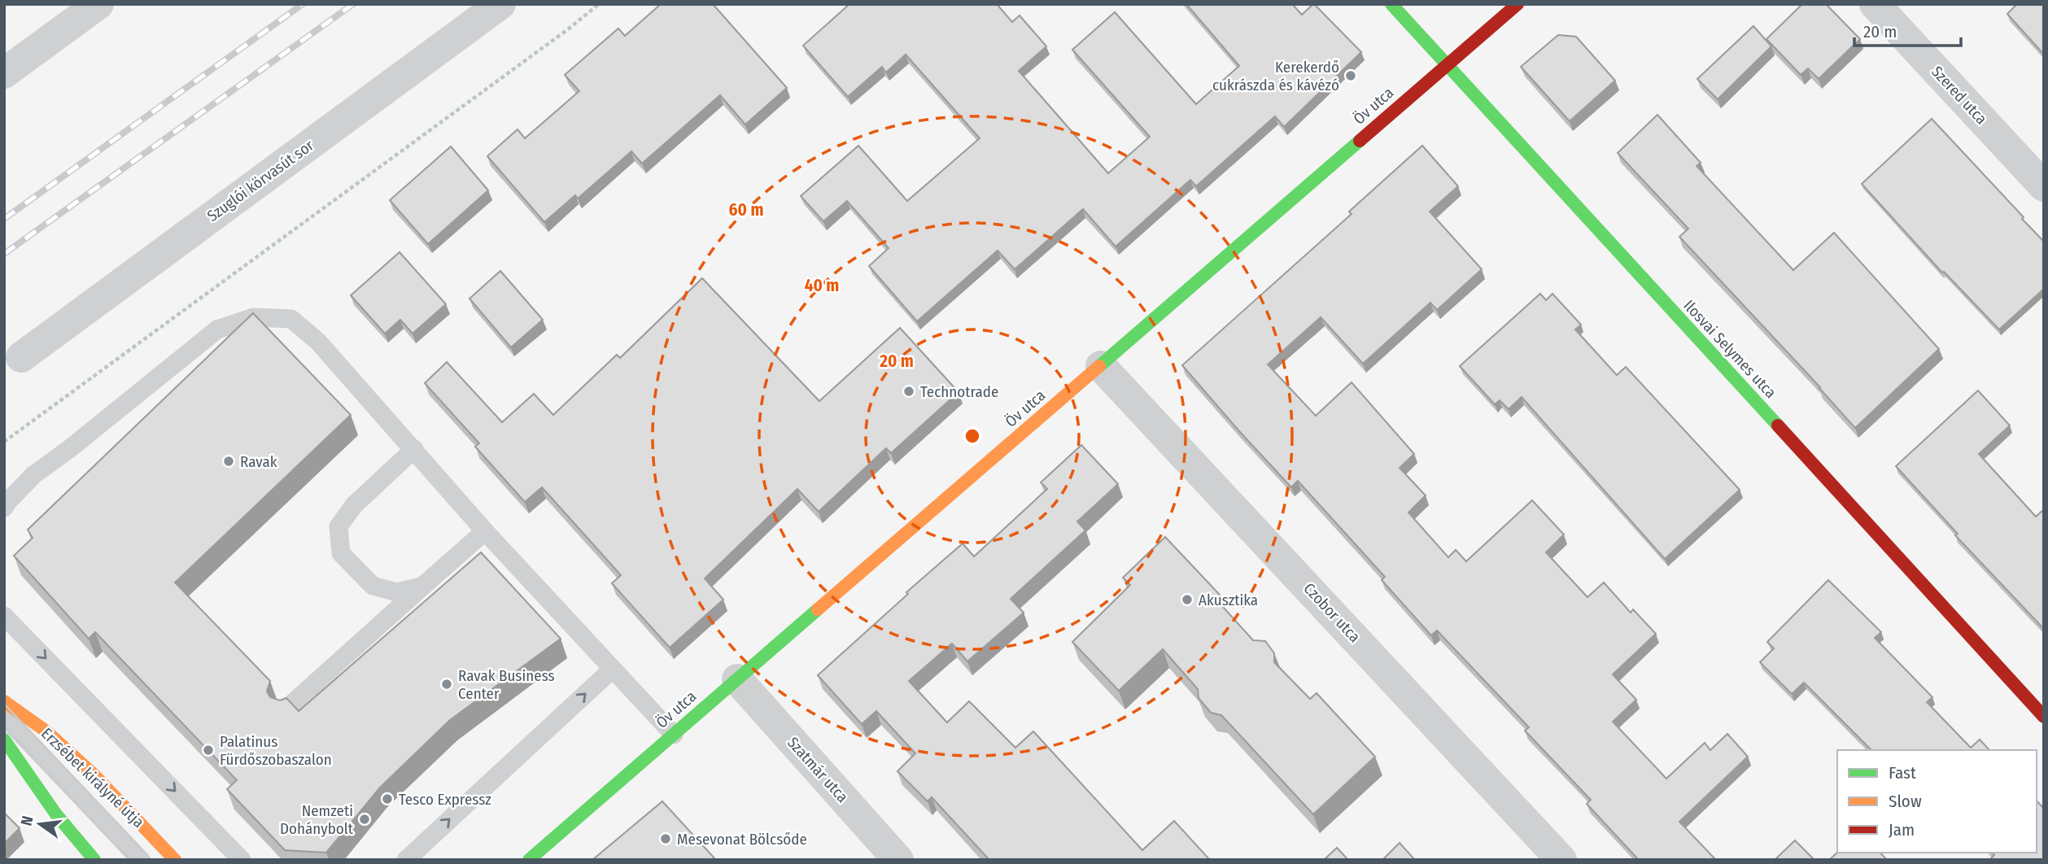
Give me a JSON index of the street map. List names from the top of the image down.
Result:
{
  "streets": {
    "street": [
      "Szered utca",
      "Öv utca",
      "Szuglói körvasút sor",
      "Ilosvai Selymes utca",
      "Czobor utca",
      "Szatmár utca",
      "Erzsébet királyné útja"
    ]
  },
  "crossings": [
    ["Öv utca", "Ilosvai Selymes utca"],
    ["Öv utca", "Czobor utca"],
    ["Öv utca", "Szatmár utca"]
  ],
  "places": [
    "Kerekerdő cukrászda és kávézó",
    "Technotrade",
    "Ravak",
    "Akusztika",
    "Ravak Business Center",
    "Palatinus Fürdőszobaszalon",
    "Tesco Expressz",
    "Nemzeti Dohánybolt",
    "Mesevonat Bölcsőde"
  ],
  "legend": ["Fast", "Slow", "Jam"],
  "scale_bar": "20 m",
  "north": "left",
  "rings": ["60 m", "40 m", "20 m"]
}
